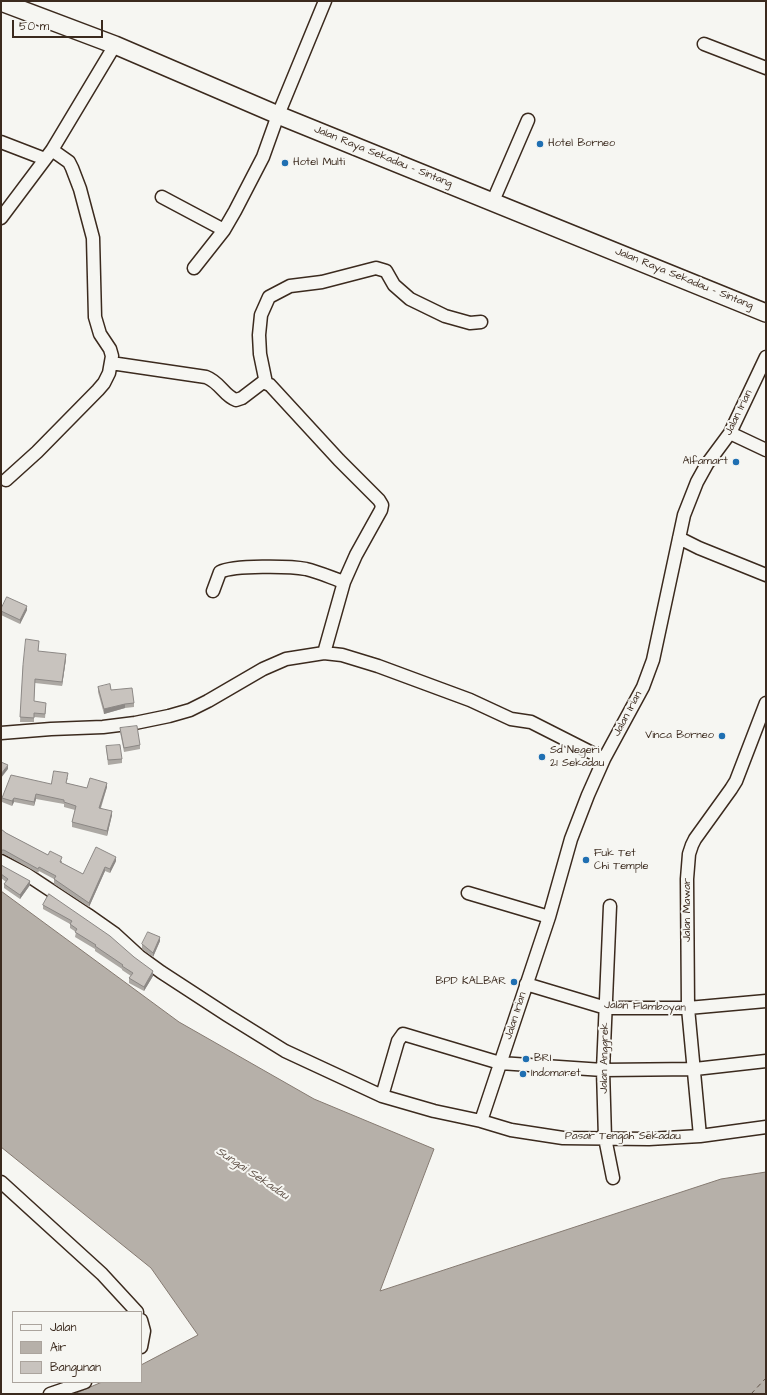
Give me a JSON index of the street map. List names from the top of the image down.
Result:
{
  "streets": {
    "highway": ["Jalan Raya Sekadau - Sintang"],
    "street": [
      "Jalan Irian",
      "Jalan Mawar",
      "Jalan Flamboyan",
      "Jalan Anggrek",
      "Pasar Tengah Sekadau"
    ]
  },
  "crossings": [
    ["Jalan Irian", "Jalan Flamboyan"],
    ["Jalan Irian", "Pasar Tengah Sekadau"],
    ["Jalan Mawar", "Jalan Flamboyan"],
    ["Jalan Mawar", "Pasar Tengah Sekadau"],
    ["Jalan Flamboyan", "Jalan Anggrek"],
    ["Jalan Anggrek", "Pasar Tengah Sekadau"]
  ],
  "water": ["Sungai Sekadau"],
  "places": [
    "Hotel Borneo",
    "Hotel Multi",
    "Alfamart",
    "Vinca Borneo",
    "Sd Negeri 21 Sekadau",
    "Fuk Tet Chi Temple",
    "BPD KALBAR",
    "BRI",
    "Indomaret"
  ],
  "legend": ["Jalan", "Air", "Bangunan"],
  "scale_bar": "50 m"
}
